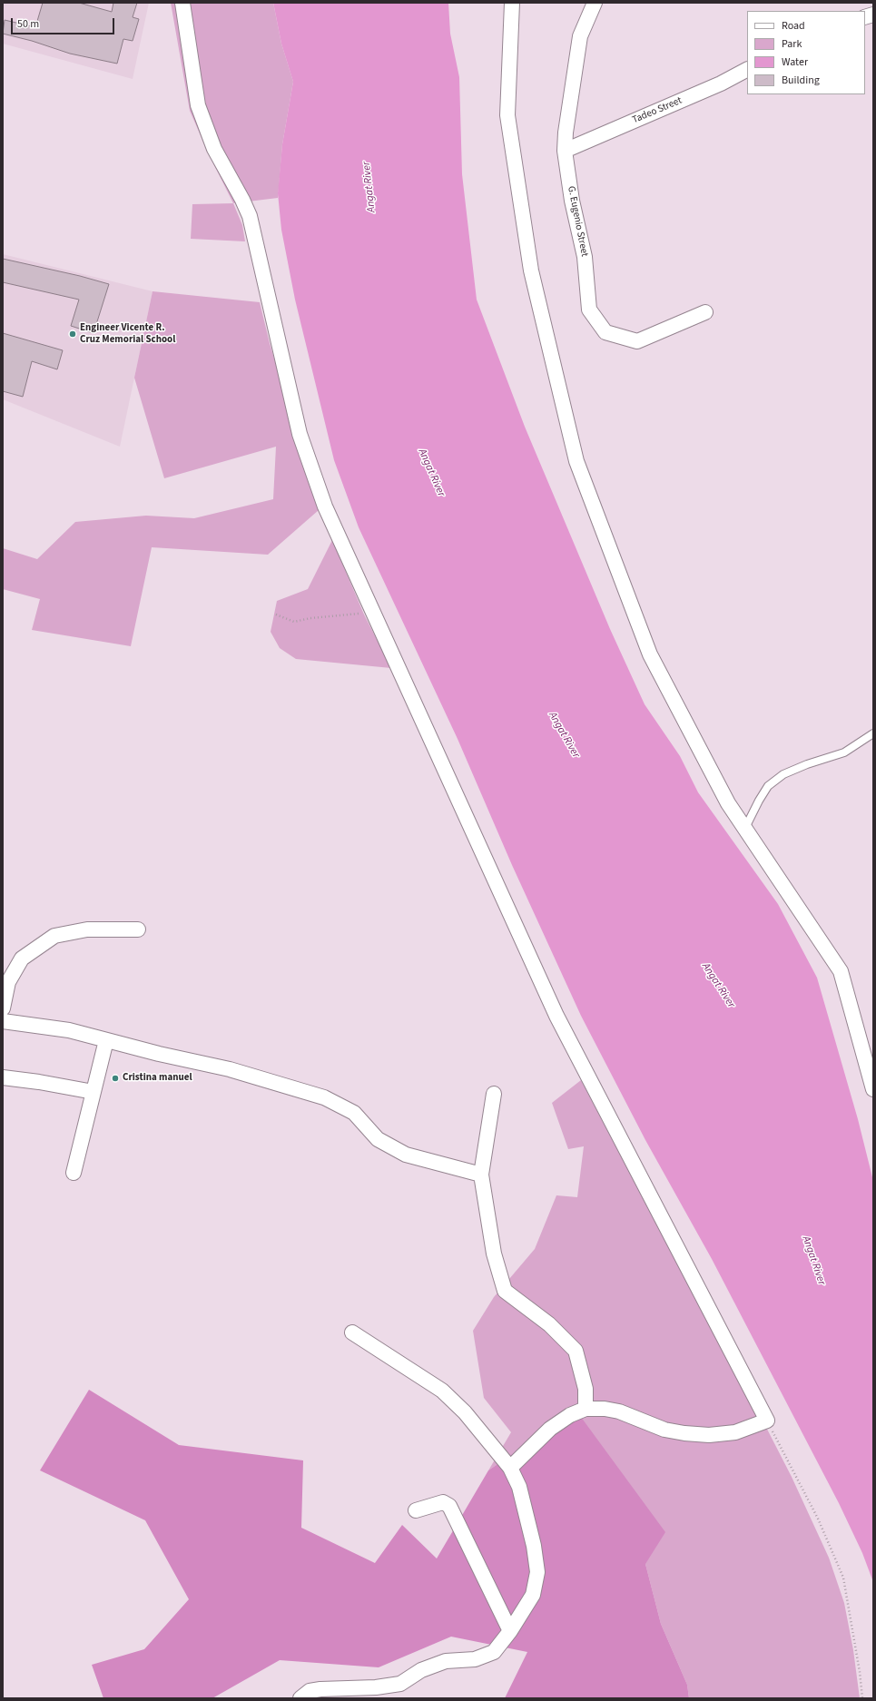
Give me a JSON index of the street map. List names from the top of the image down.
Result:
{
  "streets": {
    "street": ["Tadeo Street", "G. Eugenio Street"]
  },
  "crossings": [
    ["Tadeo Street", "G. Eugenio Street"]
  ],
  "water": ["Angat River"],
  "places": ["Engineer Vicente R. Cruz Memorial School", "Cristina manuel"],
  "legend": [
    "Road",
    "Park",
    "Water",
    "Building"
  ],
  "scale_bar": "50 m"
}
